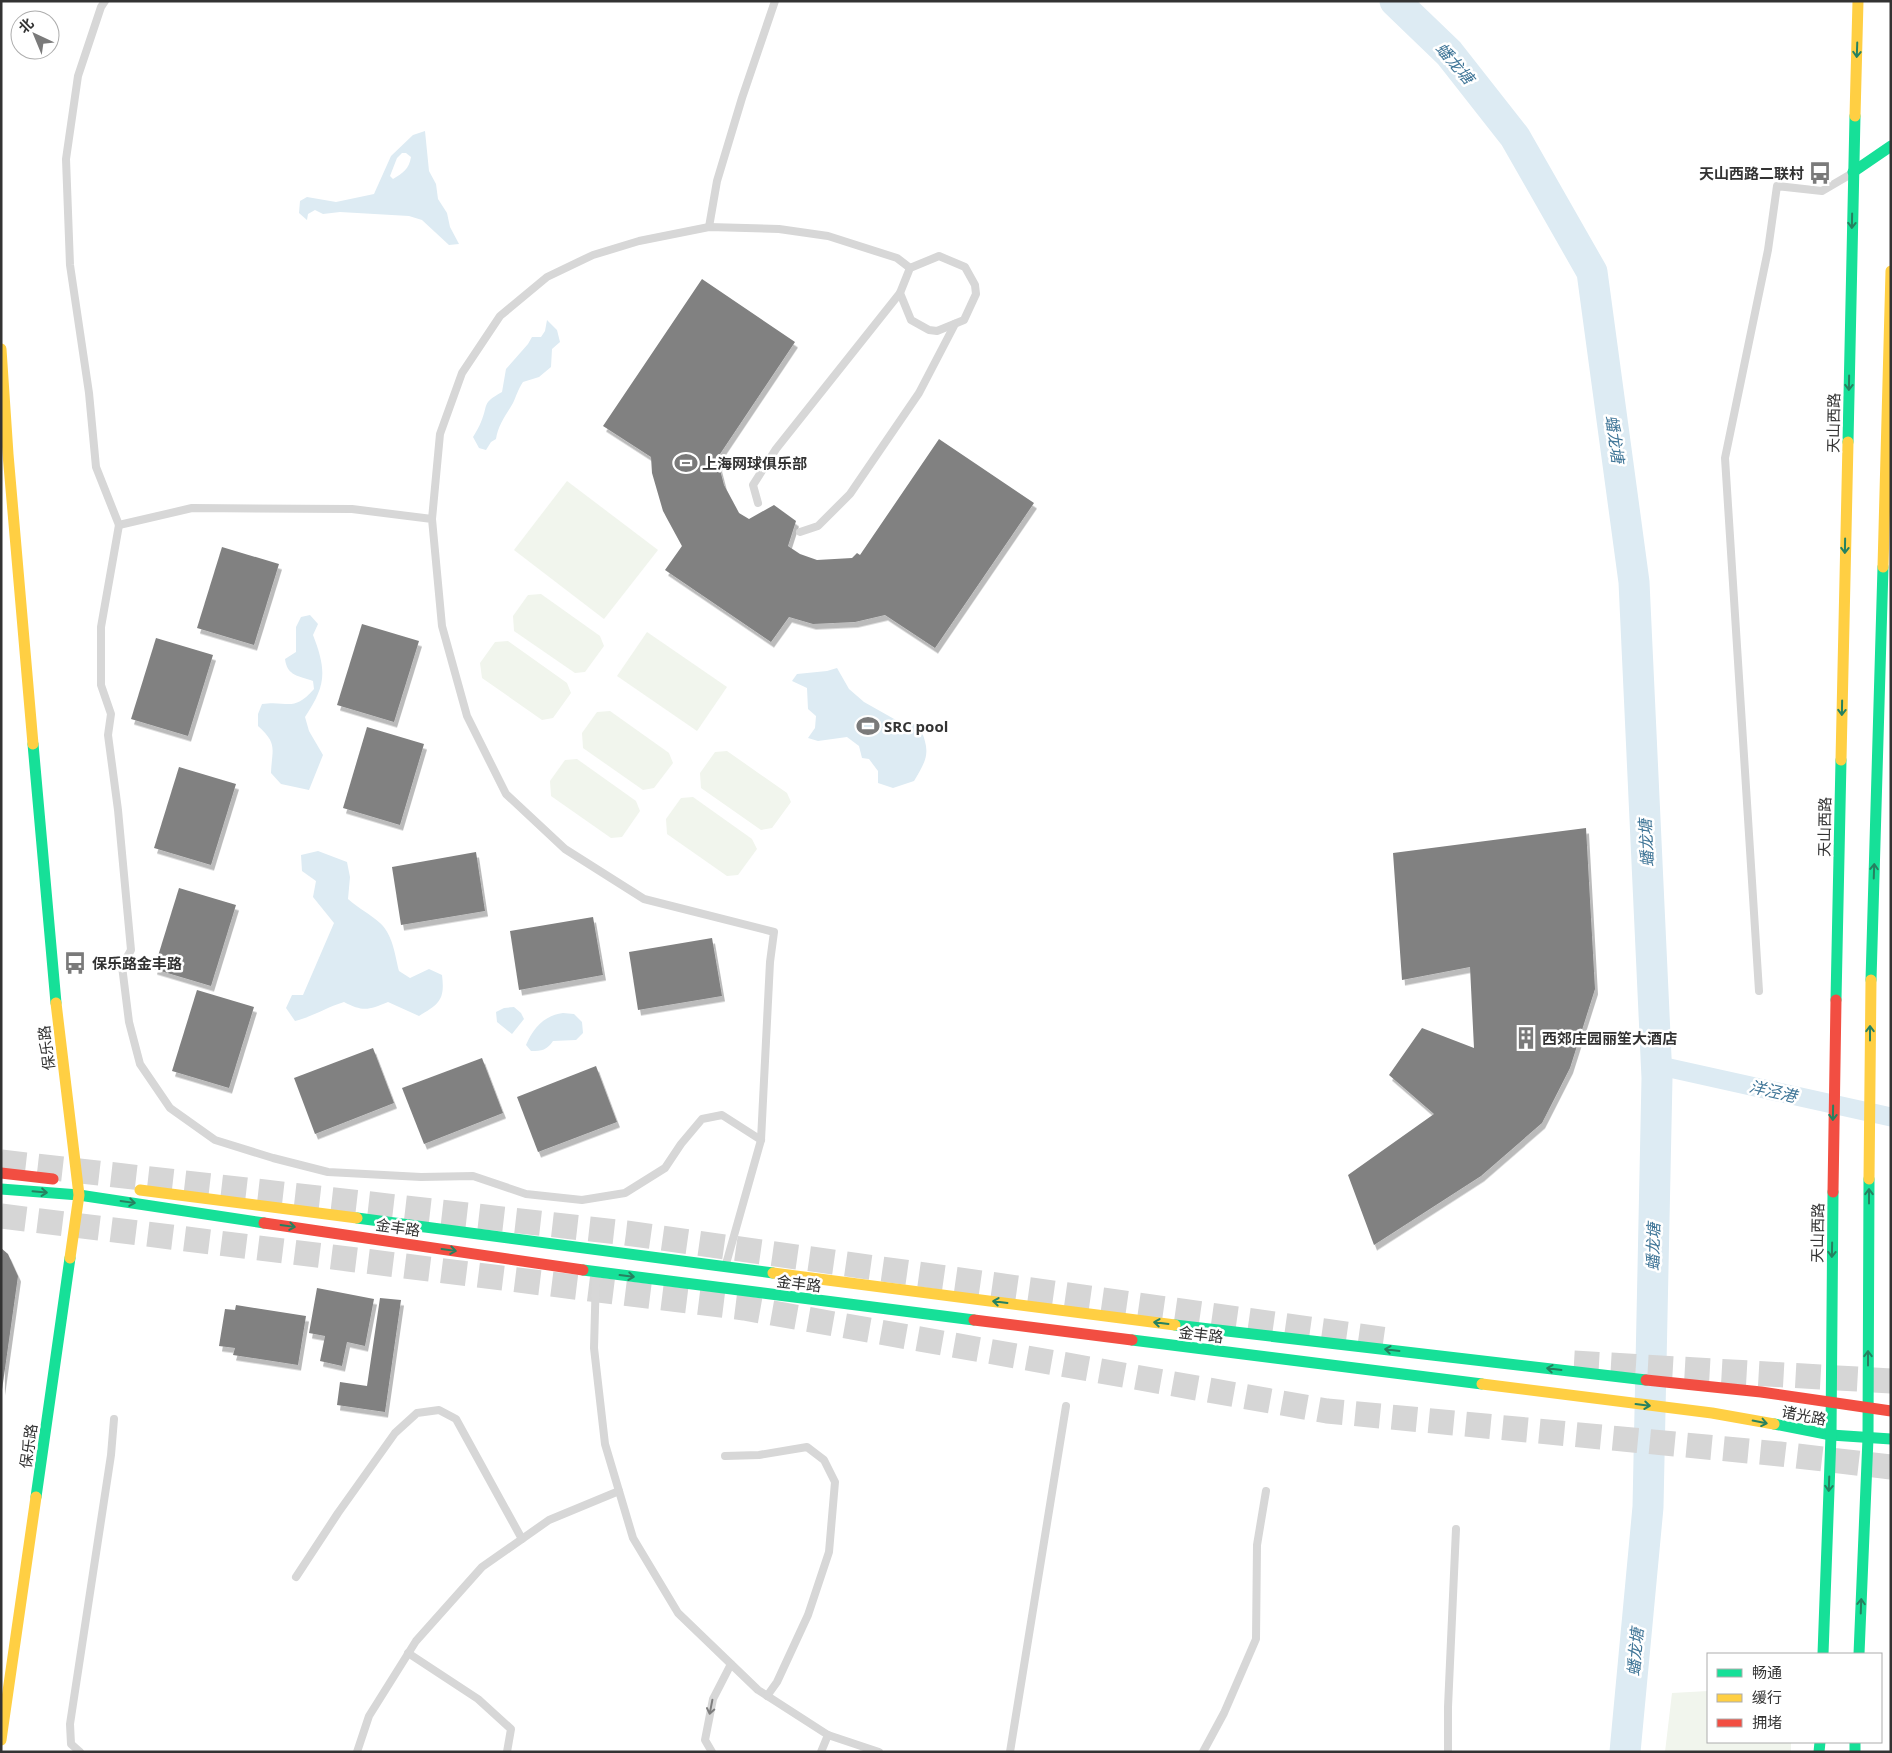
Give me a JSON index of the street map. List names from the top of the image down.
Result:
{
  "streets": {
    "main road": [
      "天山西路",
      "保乐路",
      "金丰路",
      "诸光路"
    ]
  },
  "crossings": [
    ["天山西路", "诸光路"],
    ["保乐路", "金丰路"],
    ["金丰路", "诸光路"]
  ],
  "water": ["蟠龙塘", "洋泾港"],
  "places": {
    "bus stop": ["天山西路二联村", "保乐路金丰路"],
    "sports": ["上海网球俱乐部", "SRC pool"],
    "building": ["西郊庄园丽笙大酒店"]
  },
  "legend": ["畅通", "缓行", "拥堵"],
  "north": "top left"
}
